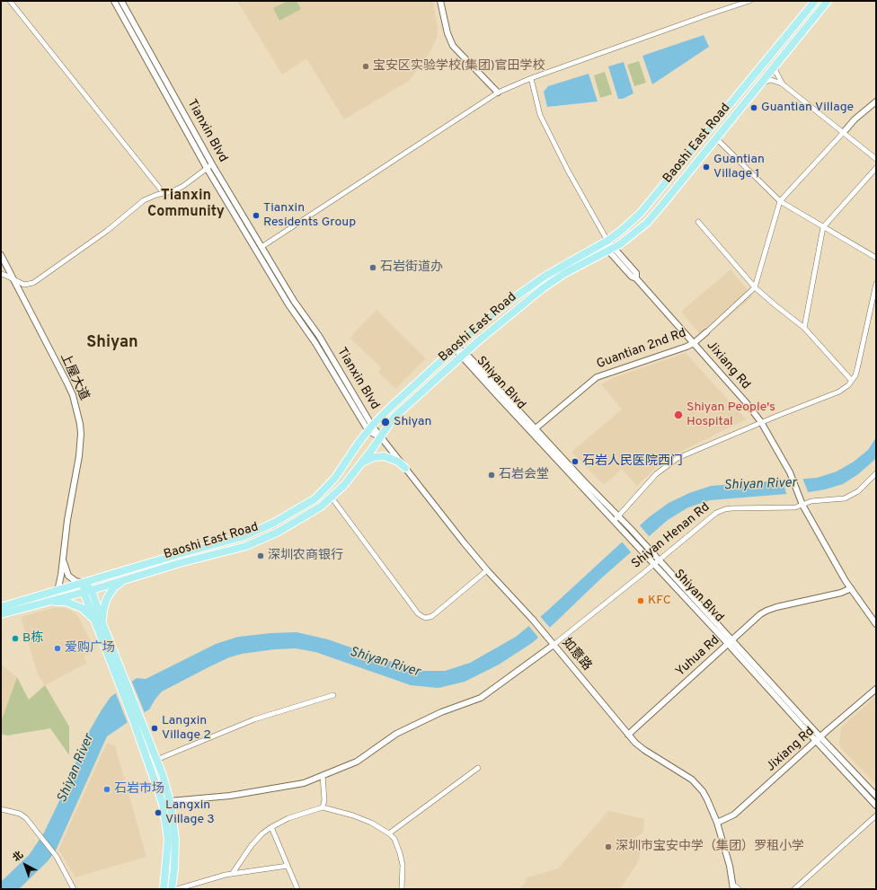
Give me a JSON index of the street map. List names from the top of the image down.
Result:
{
  "streets": {
    "main road": ["Baoshi East Road"],
    "street": [
      "Tianxin Blvd",
      "Guantian 2nd Rd",
      "Jixiang Rd",
      "上屋大道",
      "Shiyan Blvd",
      "Shiyan Henan Rd",
      "如意路",
      "Yuhua Rd"
    ]
  },
  "crossings": [
    ["Tianxin Blvd", "Baoshi East Road"],
    ["Tianxin Blvd", "如意路"],
    ["Baoshi East Road", "Jixiang Rd"],
    ["Baoshi East Road", "上屋大道"],
    ["Baoshi East Road", "Shiyan Blvd"],
    ["Baoshi East Road", "如意路"],
    ["Guantian 2nd Rd", "Jixiang Rd"],
    ["Guantian 2nd Rd", "Shiyan Blvd"],
    ["Jixiang Rd", "Shiyan Blvd"],
    ["Jixiang Rd", "Shiyan Henan Rd"],
    ["Jixiang Rd", "如意路"],
    ["Jixiang Rd", "Yuhua Rd"],
    ["Shiyan Blvd", "Shiyan Henan Rd"],
    ["Shiyan Blvd", "Yuhua Rd"],
    ["Shiyan Henan Rd", "如意路"],
    ["如意路", "Yuhua Rd"]
  ],
  "districts": ["Tianxin Community", "Shiyan"],
  "water": ["Shiyan River"],
  "places": [
    "宝安区实验学校(集团)官田学校",
    "Guantian Village",
    "Guantian Village 1",
    "Tianxin Residents Group",
    "石岩街道办",
    "Shiyan People's Hospital",
    "Shiyan",
    "石岩人民医院西门",
    "石岩会堂",
    "深圳农商银行",
    "KFC",
    "B栋",
    "爱购广场",
    "Langxin Village 2",
    "石岩市场",
    "Langxin Village 3",
    "深圳市宝安中学（集团）罗租小学"
  ],
  "north": "top left"
}
